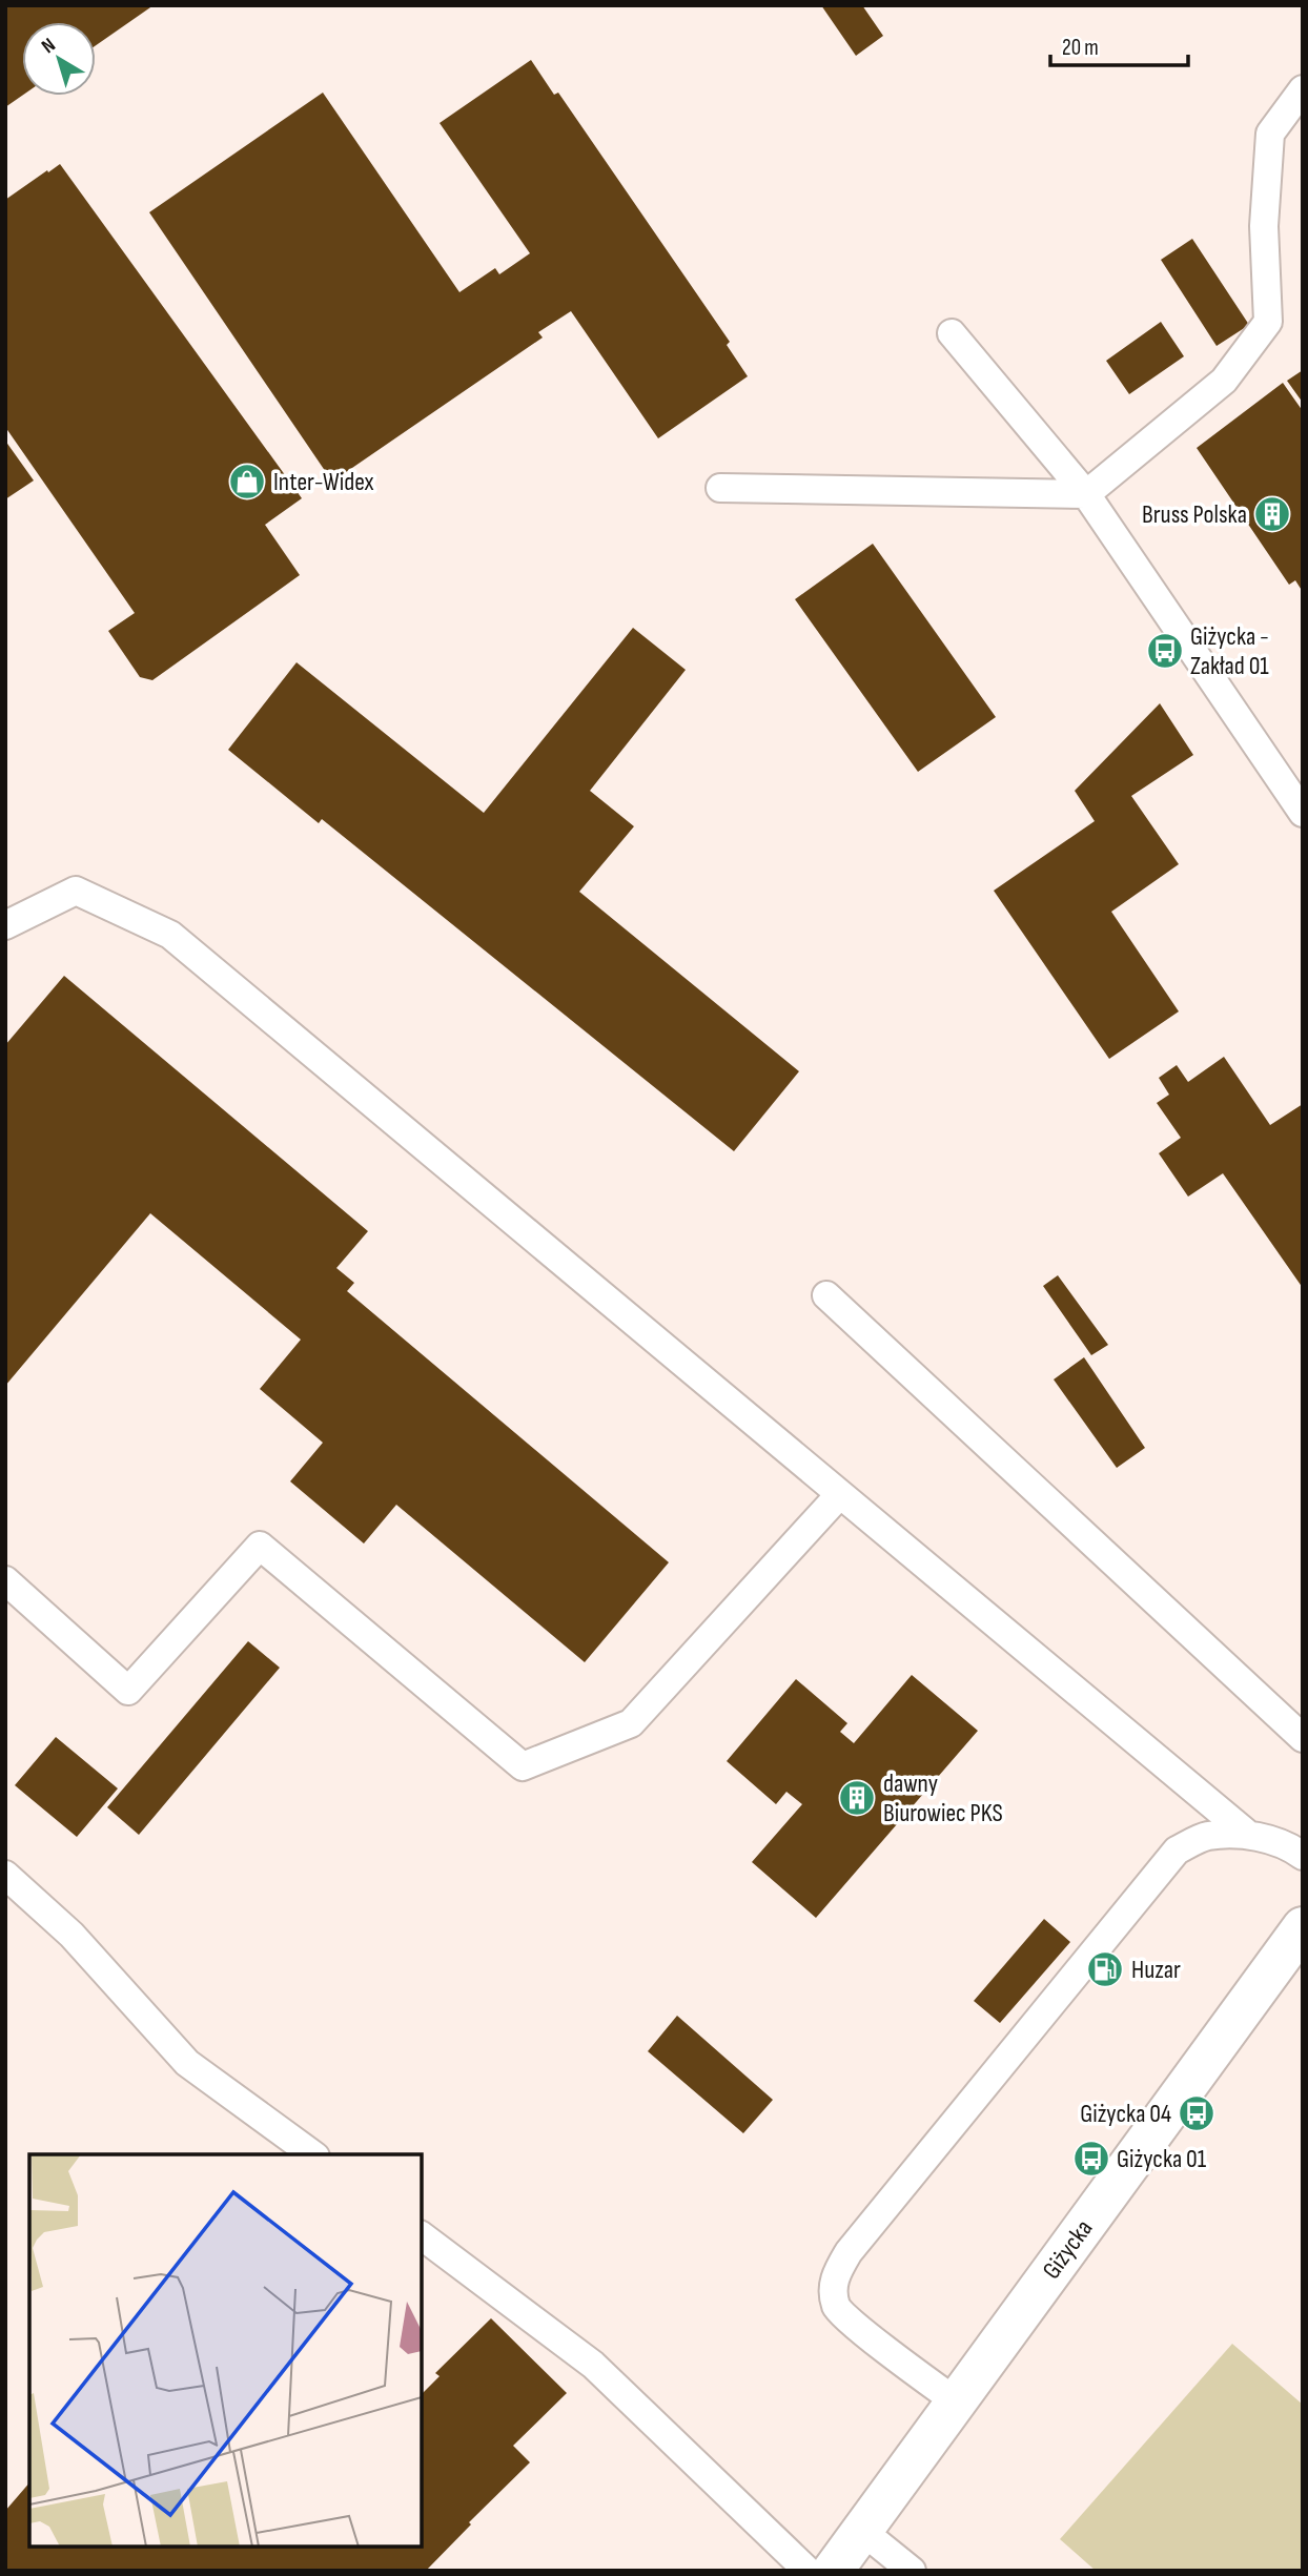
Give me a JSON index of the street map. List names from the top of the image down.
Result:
{
  "streets": {
    "street": ["Giżycka"]
  },
  "places": {
    "shop": ["Inter-Widex"],
    "building": ["Bruss Polska", "dawny Biurowiec PKS"],
    "bus stop": ["Giżycka - Zakład 01", "Giżycka 04", "Giżycka 01"],
    "fuel station": ["Huzar"]
  },
  "scale_bar": "20 m",
  "north": "top left"
}
